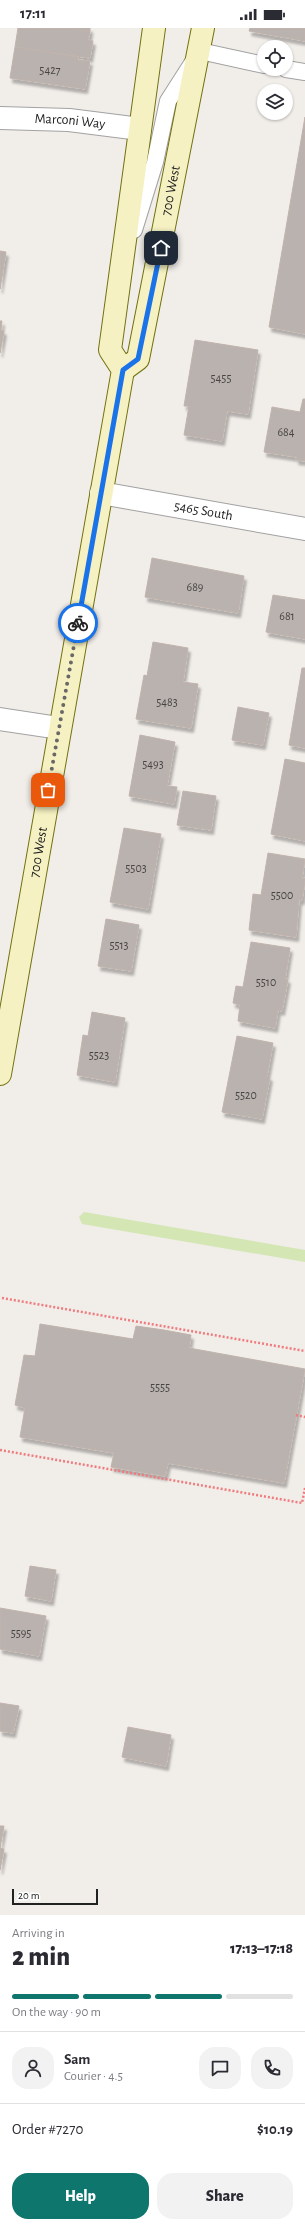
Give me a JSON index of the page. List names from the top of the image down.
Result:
{
  "streets": {
    "main road": ["700 West"],
    "street": ["Marconi Way", "5465 South"]
  },
  "crossings": [
    ["700 West", "5465 South"]
  ],
  "house_numbers": [
    "5427",
    "5455",
    "684",
    "689",
    "681",
    "5483",
    "5493",
    "5503",
    "5500",
    "5513",
    "5510",
    "5523",
    "5520",
    "5555",
    "5595"
  ],
  "scale_bar": "20 m",
  "page": {
    "status": "17:11",
    "scale": "20 m",
    "heading": ["2 min", "Arriving in", "17:13–17:18"],
    "panel": [
      "Sam",
      "Courier · 4.5",
      "Order #7270",
      "$10.19"
    ],
    "bar": "On the way · 90 m",
    "buttons": ["Help", "Share"]
  }
}
